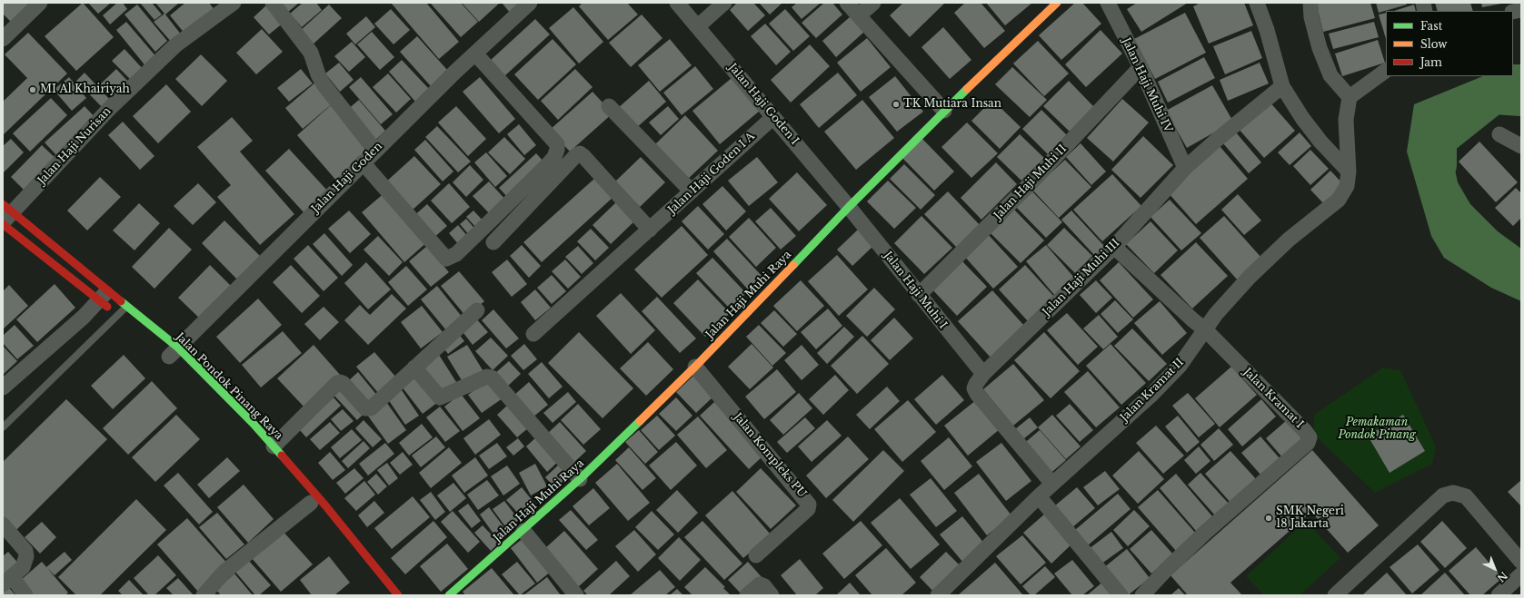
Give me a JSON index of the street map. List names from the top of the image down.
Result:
{
  "streets": {
    "street": [
      "Jalan Haji Muhi IV",
      "Jalan Haji Goden I",
      "Jalan Haji Nurisan",
      "Jalan Haji Goden I A",
      "Jalan Haji Goden",
      "Jalan Haji Muhi II",
      "Jalan Haji Muhi III",
      "Jalan Haji Muhi I",
      "Jalan Haji Muhi Raya",
      "Jalan Pondok Pinang Raya",
      "Jalan Kramat II",
      "Jalan Kramat I",
      "Jalan Kompleks PU"
    ]
  },
  "crossings": [
    ["Jalan Haji Muhi IV", "Jalan Haji Muhi II"],
    ["Jalan Haji Muhi IV", "Jalan Haji Muhi III"],
    ["Jalan Haji Goden I", "Jalan Haji Goden I A"],
    ["Jalan Haji Goden I", "Jalan Haji Muhi I"],
    ["Jalan Haji Goden I", "Jalan Haji Muhi Raya"],
    ["Jalan Haji Nurisan", "Jalan Pondok Pinang Raya"],
    ["Jalan Haji Goden", "Jalan Pondok Pinang Raya"],
    ["Jalan Haji Muhi II", "Jalan Haji Muhi I"],
    ["Jalan Haji Muhi III", "Jalan Haji Muhi I"],
    ["Jalan Haji Muhi III", "Jalan Kramat II"],
    ["Jalan Haji Muhi III", "Jalan Kramat I"],
    ["Jalan Haji Muhi I", "Jalan Haji Muhi Raya"],
    ["Jalan Haji Muhi Raya", "Jalan Kompleks PU"],
    ["Jalan Kramat II", "Jalan Kramat I"]
  ],
  "parks": ["Pemakaman Pondok Pinang"],
  "places": ["MI Al Khairiyah", "TK Mutiara Insan", "SMK Negeri 18 Jakarta"],
  "legend": ["Fast", "Slow", "Jam"],
  "north": "bottom right"
}
